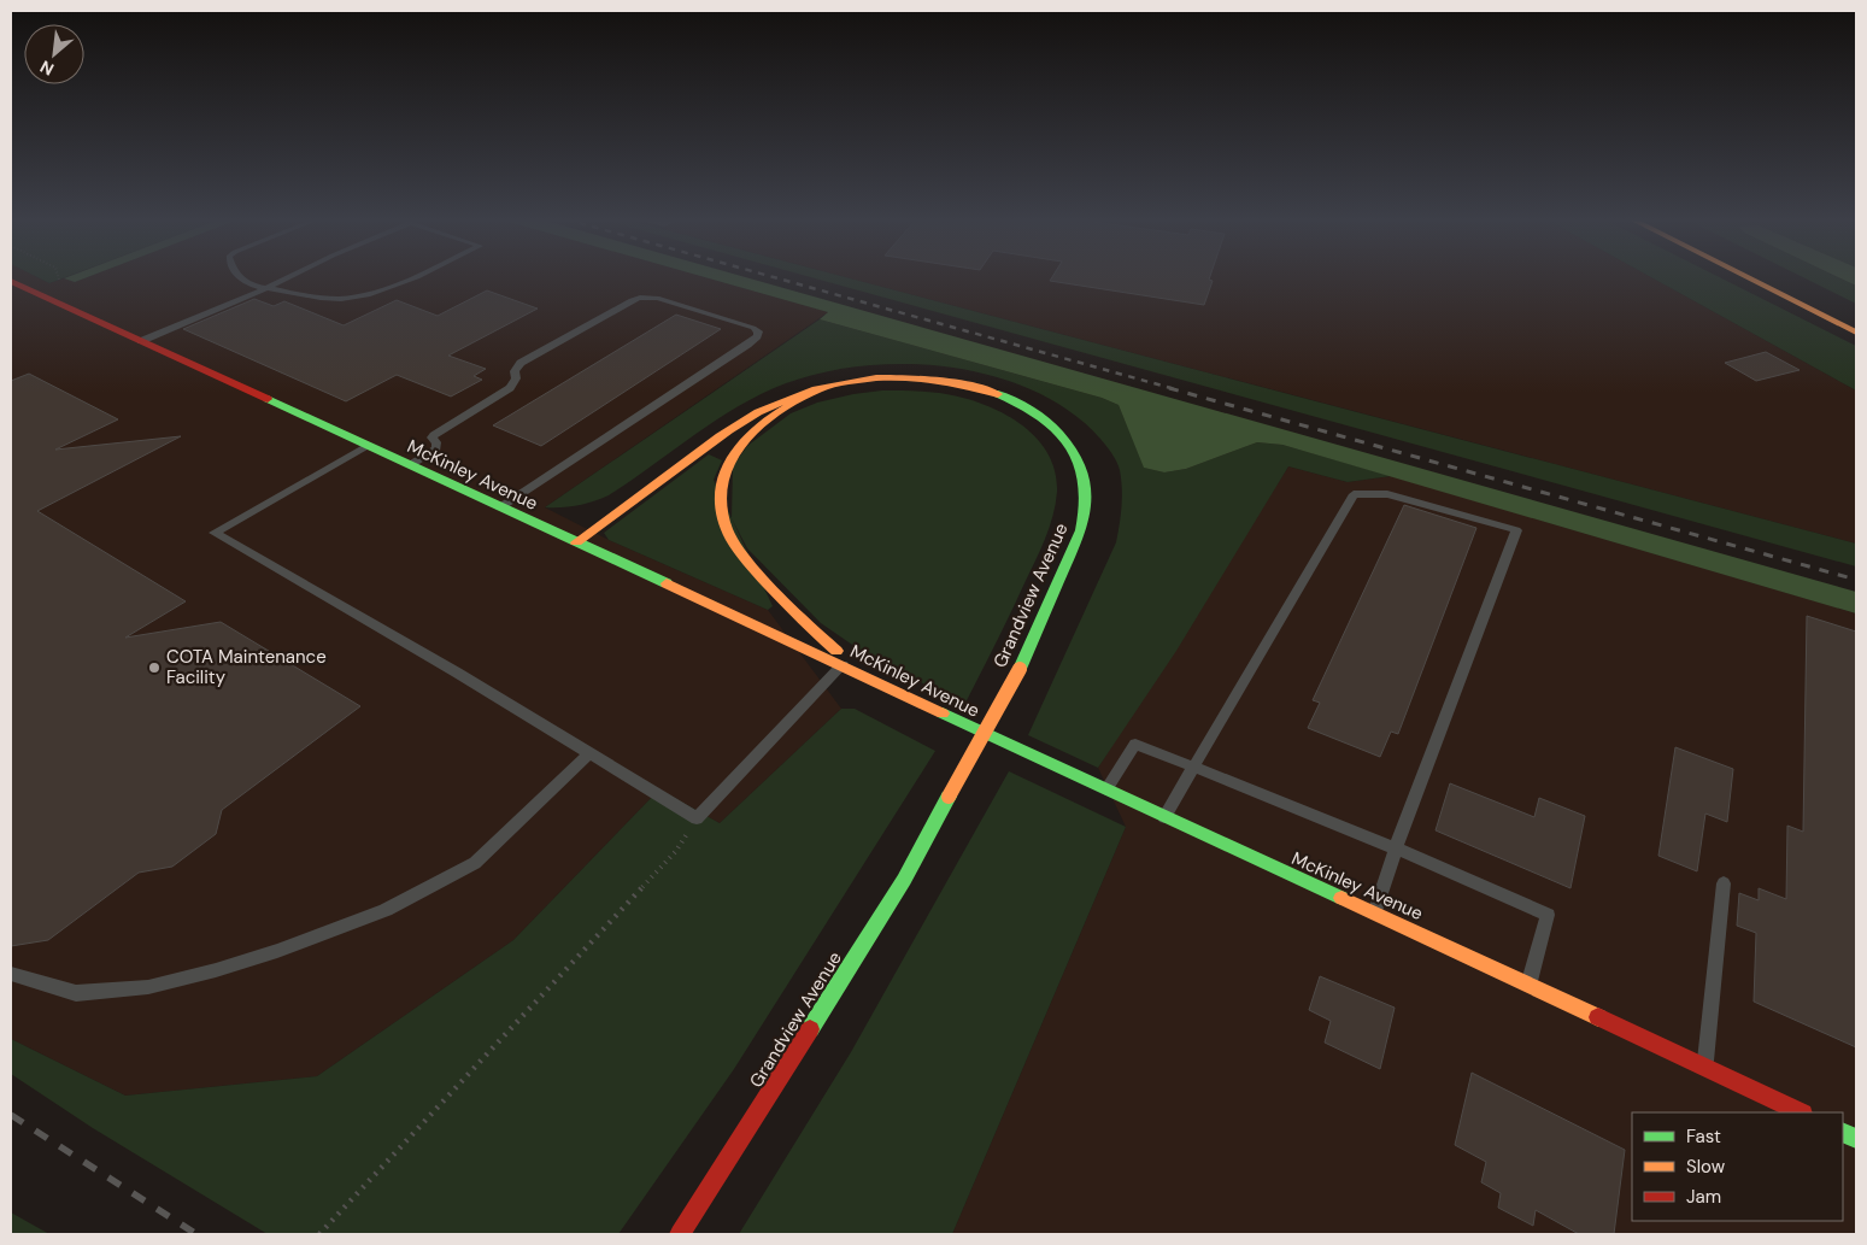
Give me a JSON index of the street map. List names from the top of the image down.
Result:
{
  "streets": {
    "main road": ["McKinley Avenue", "Grandview Avenue"]
  },
  "crossings": [
    ["McKinley Avenue", "Grandview Avenue"]
  ],
  "places": ["COTA Maintenance Facility"],
  "legend": ["Fast", "Slow", "Jam"],
  "north": "bottom left"
}
